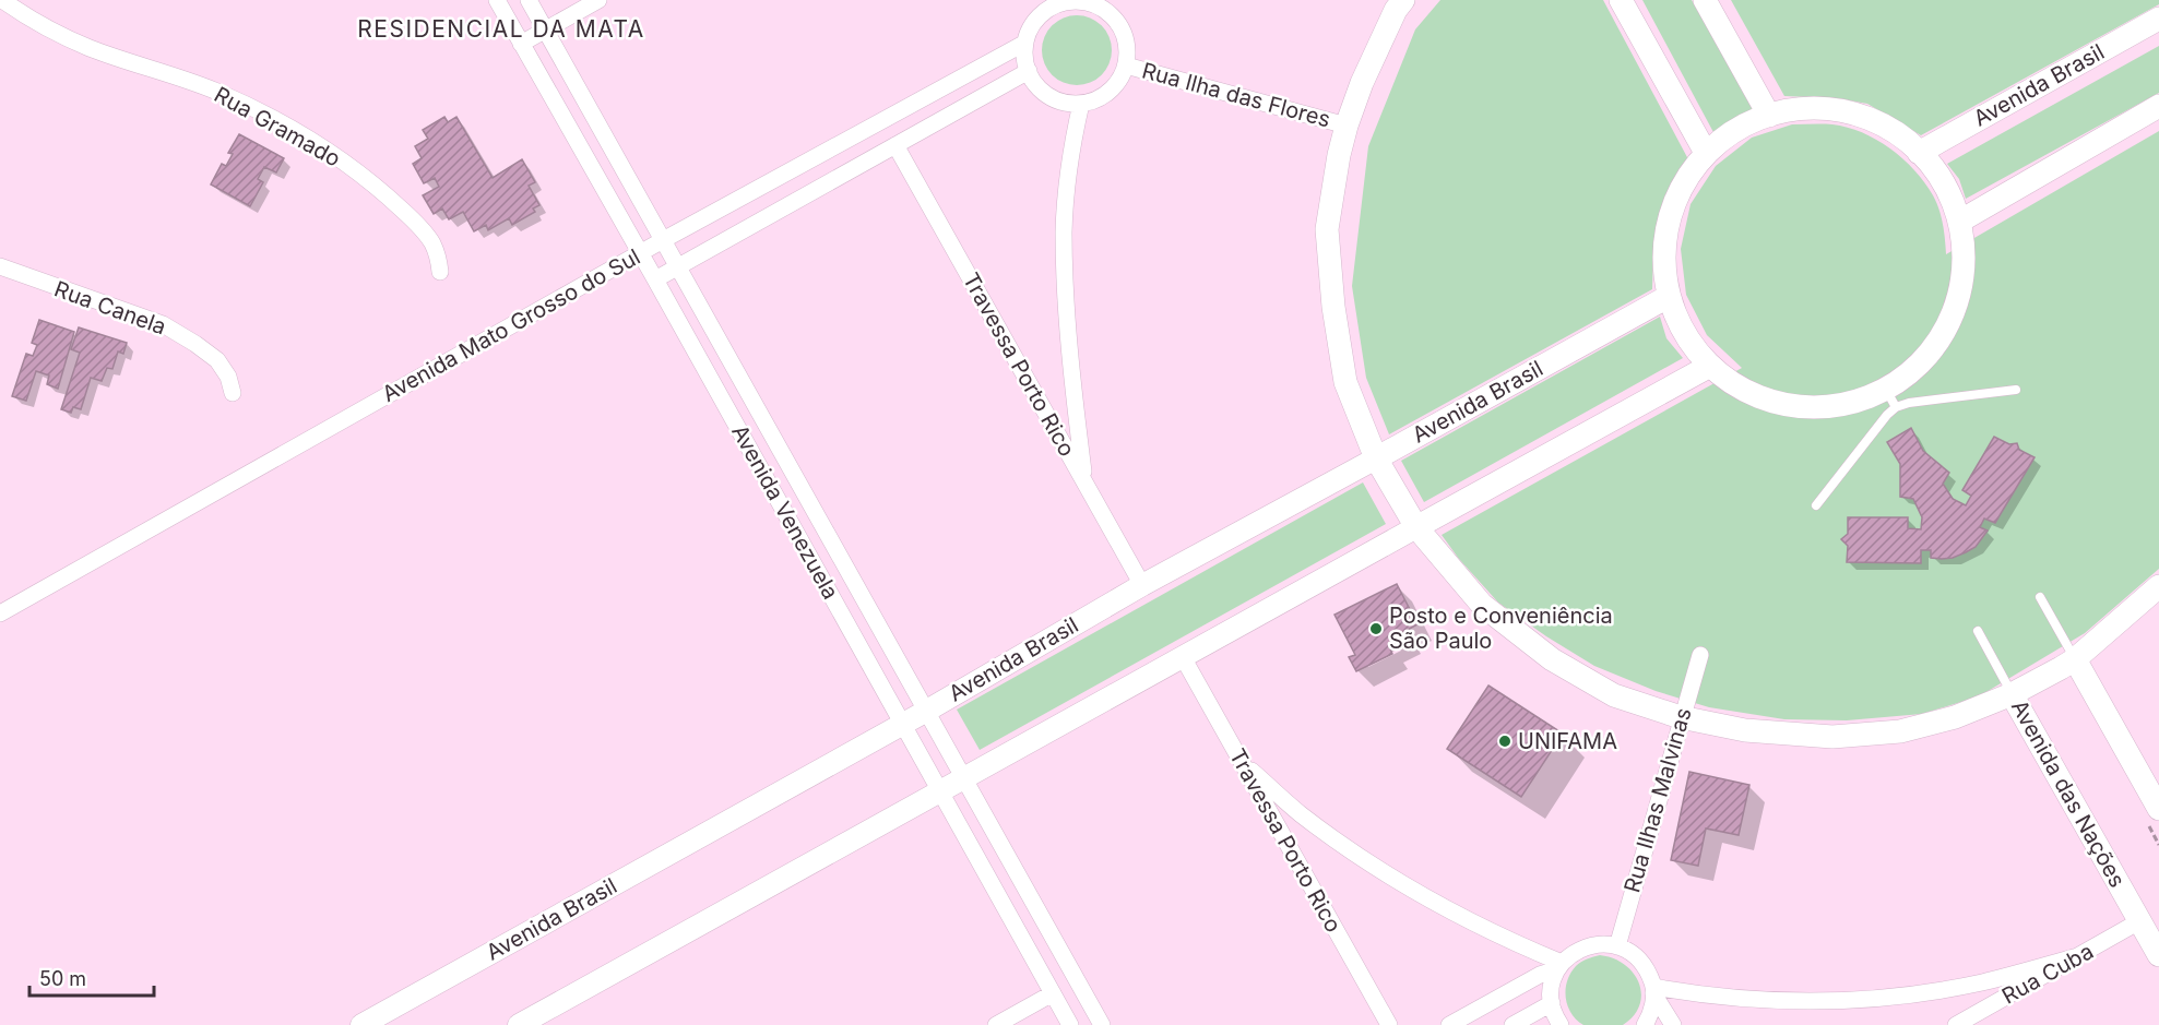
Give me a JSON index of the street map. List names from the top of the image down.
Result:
{
  "streets": {
    "main road": ["Avenida Brasil", "Avenida das Nações"],
    "street": [
      "Rua llha das Flores",
      "Rua Gramado",
      "Rua Canela",
      "Avenida Mato Grosso do Sul",
      "Travessa Porto Rico",
      "Avenida Venezuela",
      "Rua Ilhas Malvinas",
      "Rua Cuba"
    ]
  },
  "crossings": [
    ["Avenida Brasil", "Travessa Porto Rico"],
    ["Avenida Brasil", "Avenida Venezuela"],
    ["Rua llha das Flores", "Avenida Mato Grosso do Sul"],
    ["Avenida Mato Grosso do Sul", "Travessa Porto Rico"],
    ["Avenida Mato Grosso do Sul", "Avenida Venezuela"],
    ["Avenida das Nações", "Rua Cuba"]
  ],
  "districts": ["RESIDENCIAL DA MATA"],
  "places": ["Posto e Conveniência São Paulo", "UNIFAMA"],
  "scale_bar": "50 m"
}
